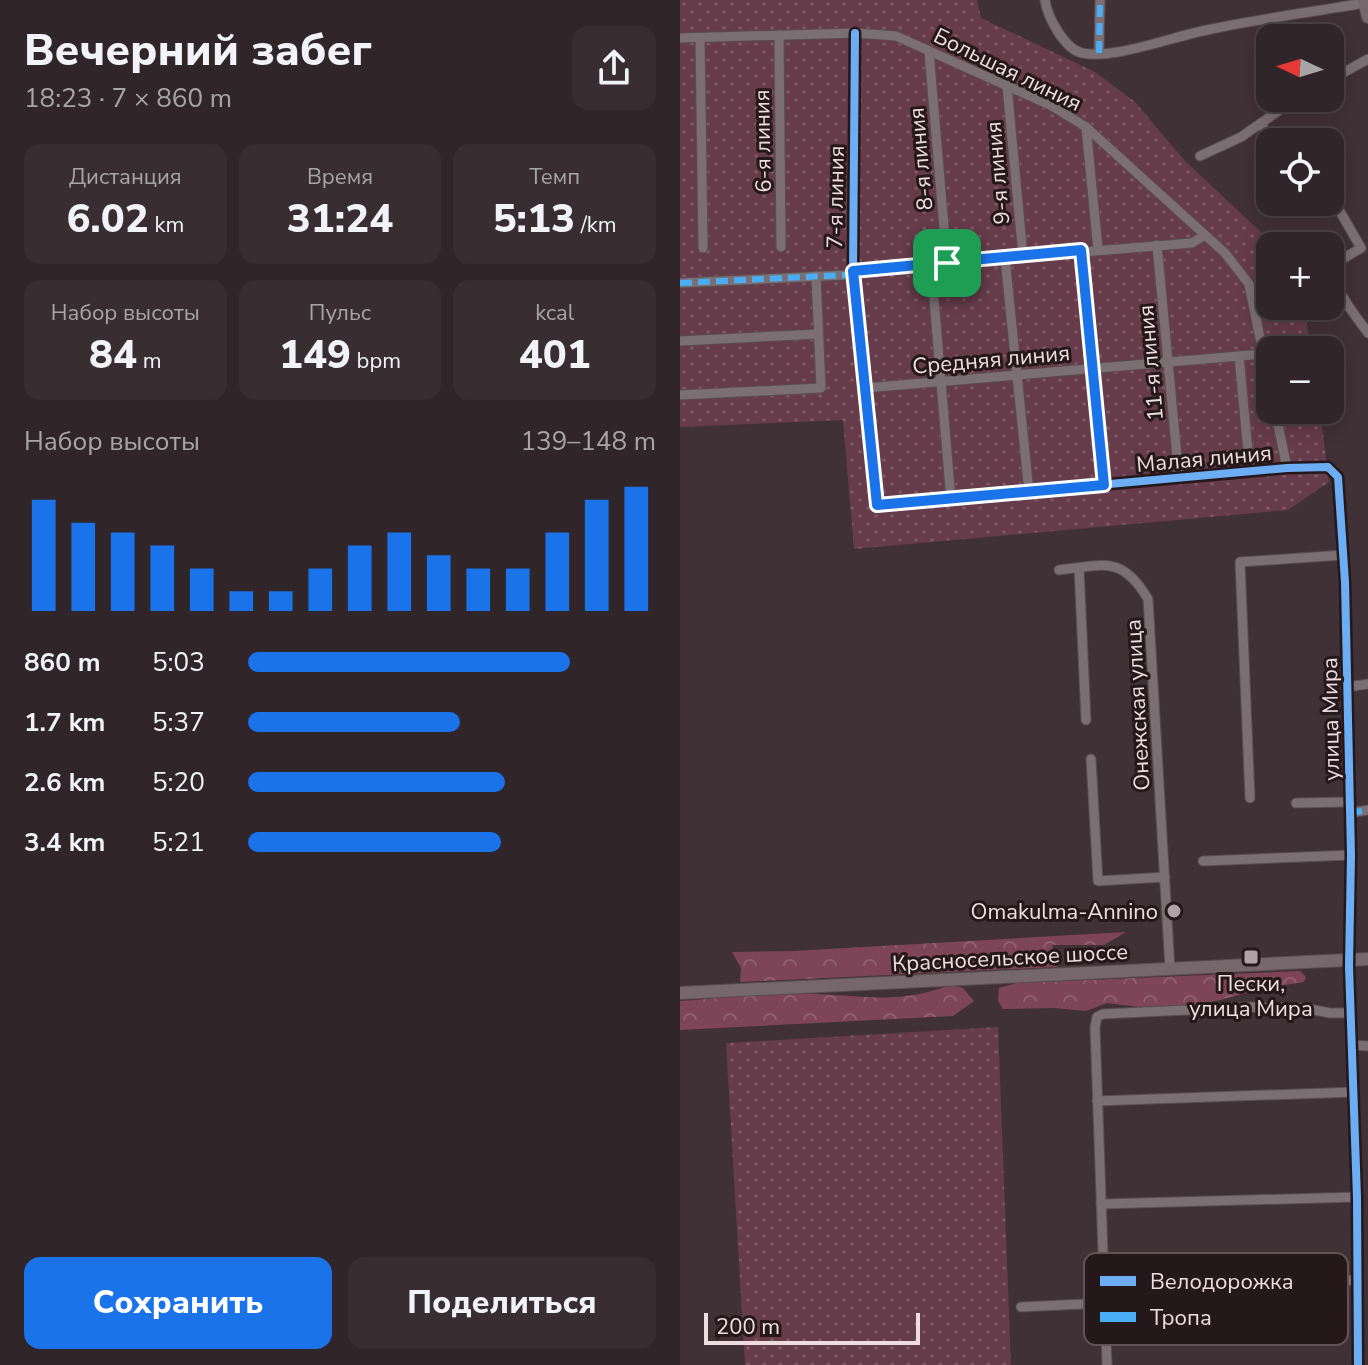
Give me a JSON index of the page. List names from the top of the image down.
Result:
{
  "streets": {
    "main road": ["Красносельское шоссе"],
    "street": [
      "Большая линия",
      "6-я линия",
      "8-я линия",
      "9-я линия",
      "7-я линия",
      "Средняя линия",
      "11-я линия",
      "Малая линия",
      "Онежская улица",
      "улица Мира"
    ]
  },
  "crossings": [
    ["Большая линия", "6-я линия"],
    ["Большая линия", "8-я линия"],
    ["Большая линия", "9-я линия"],
    ["Большая линия", "7-я линия"],
    ["7-я линия", "Средняя линия"],
    ["7-я линия", "Малая линия"],
    ["Средняя линия", "11-я линия"],
    ["11-я линия", "Малая линия"],
    ["Малая линия", "улица Мира"],
    ["Онежская улица", "Красносельское шоссе"],
    ["улица Мира", "Красносельское шоссе"]
  ],
  "places": {
    "other": ["Omakulma-Annino"],
    "transit": ["Пески, улица Мира"]
  },
  "legend": ["Велодорожка", "Тропа"],
  "scale_bar": "200 m",
  "north": "left",
  "page": {
    "heading": ["Вечерний забег", "18:23 · 7 × 860 m"],
    "map_buttons": ["+", "−"],
    "stats": [
      ["Дистанция", "6.02 km"],
      ["Время", "31:24"],
      ["Темп", "5:13 /km"],
      ["Набор высоты", "84 m"],
      ["Пульс", "149 bpm"],
      ["kcal", "401"]
    ],
    "chart": ["Набор высоты", "139–148 m"],
    "list": [
      {
        "name": "860 m",
        "note": "5:03"
      },
      {
        "name": "1.7 km",
        "note": "5:37"
      },
      {
        "name": "2.6 km",
        "note": "5:20"
      },
      {
        "name": "3.4 km",
        "note": "5:21"
      }
    ],
    "buttons": ["Сохранить", "Поделиться"],
    "scale": "200 m"
  }
}
